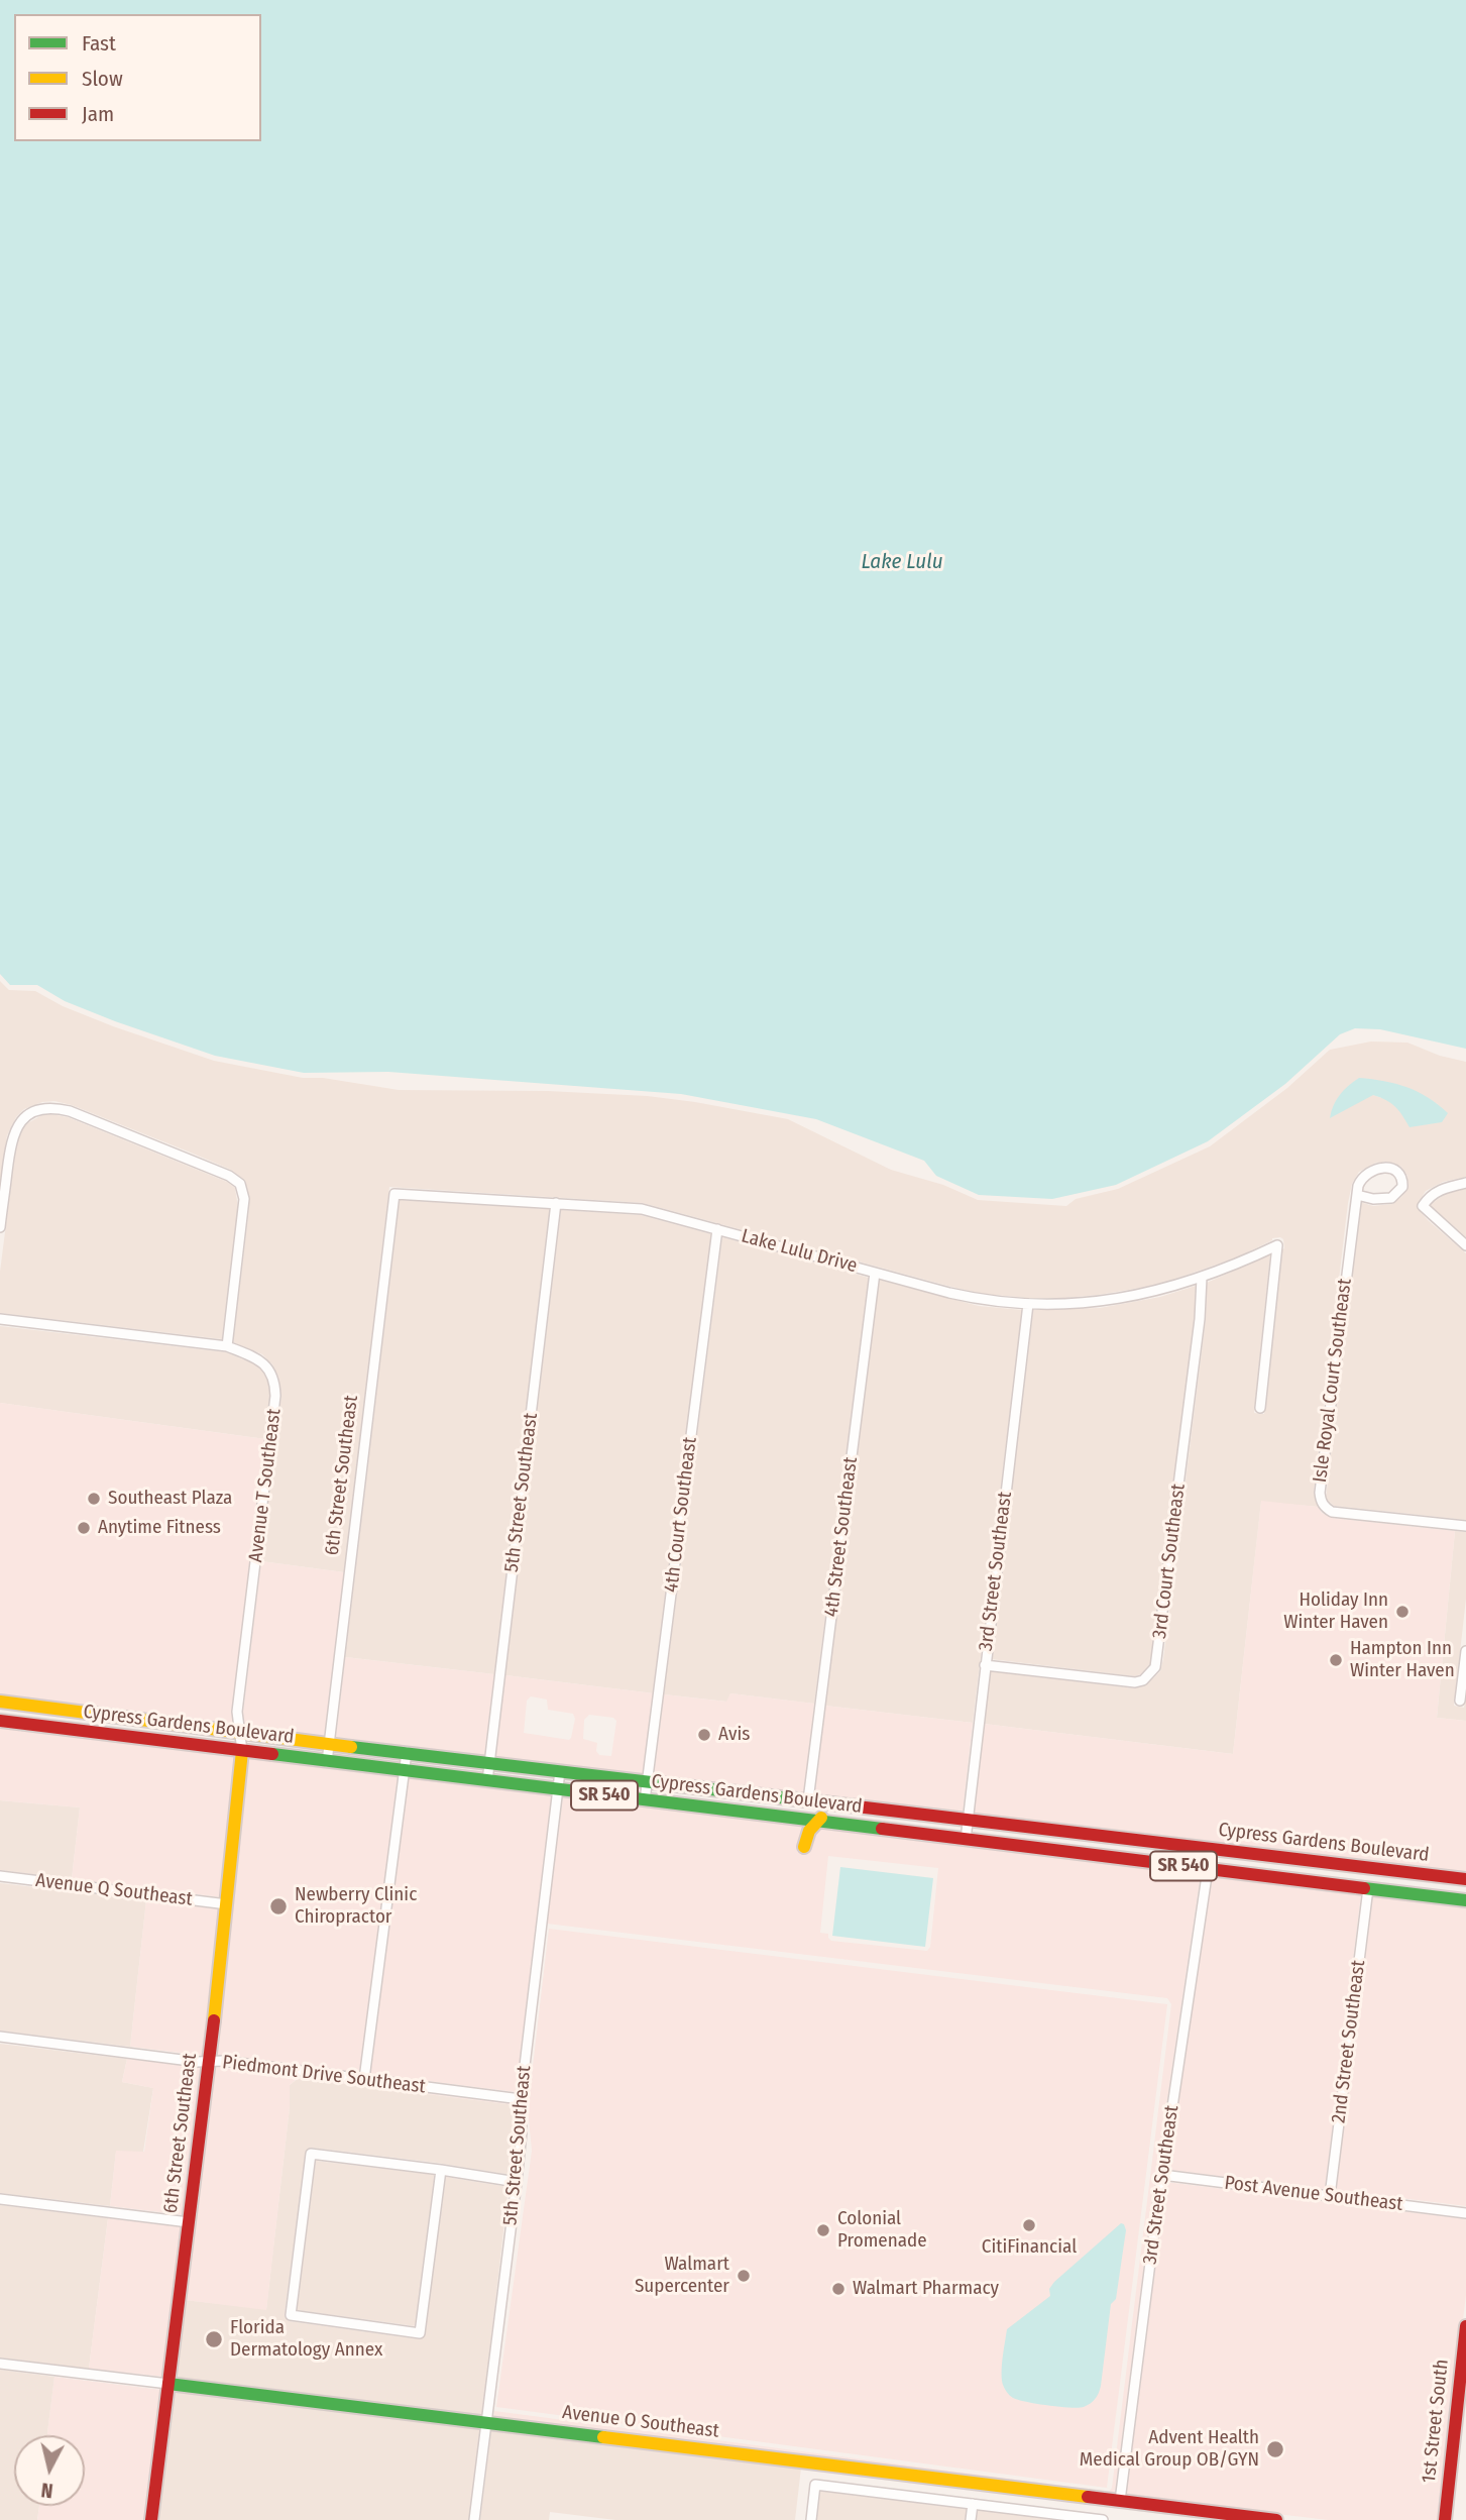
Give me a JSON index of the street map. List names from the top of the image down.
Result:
{
  "streets": {
    "main road": [
      "6th Street Southeast",
      "Cypress Gardens Boulevard",
      "SR 540",
      "1st Street South",
      "Avenue O Southeast"
    ],
    "street": [
      "Lake Lulu Drive",
      "Isle Royal Court Southeast",
      "Avenue T Southeast",
      "5th Street Southeast",
      "4th Court Southeast",
      "4th Street Southeast",
      "3rd Court Southeast",
      "3rd Street Southeast",
      "Avenue Q Southeast",
      "2nd Street Southeast",
      "Piedmont Drive Southeast",
      "Post Avenue Southeast"
    ]
  },
  "crossings": [
    ["Lake Lulu Drive", "6th Street Southeast"],
    ["Lake Lulu Drive", "5th Street Southeast"],
    ["Lake Lulu Drive", "4th Court Southeast"],
    ["Lake Lulu Drive", "4th Street Southeast"],
    ["Lake Lulu Drive", "3rd Court Southeast"],
    ["Lake Lulu Drive", "3rd Street Southeast"],
    ["6th Street Southeast", "Avenue T Southeast"],
    ["6th Street Southeast", "Cypress Gardens Boulevard"],
    ["6th Street Southeast", "Avenue Q Southeast"],
    ["6th Street Southeast", "Piedmont Drive Southeast"],
    ["6th Street Southeast", "Avenue O Southeast"],
    ["Avenue T Southeast", "Cypress Gardens Boulevard"],
    ["5th Street Southeast", "Cypress Gardens Boulevard"],
    ["5th Street Southeast", "Piedmont Drive Southeast"],
    ["5th Street Southeast", "Avenue O Southeast"],
    ["4th Court Southeast", "Cypress Gardens Boulevard"],
    ["4th Street Southeast", "Cypress Gardens Boulevard"],
    ["3rd Court Southeast", "3rd Street Southeast"],
    ["3rd Street Southeast", "Cypress Gardens Boulevard"],
    ["3rd Street Southeast", "Post Avenue Southeast"],
    ["3rd Street Southeast", "Avenue O Southeast"],
    ["Cypress Gardens Boulevard", "2nd Street Southeast"],
    ["2nd Street Southeast", "Post Avenue Southeast"]
  ],
  "water": ["Lake Lulu"],
  "places": [
    "Southeast Plaza",
    "Anytime Fitness",
    "Holiday Inn Winter Haven",
    "Hampton Inn Winter Haven",
    "Avis",
    "Newberry Clinic Chiropractor",
    "CitiFinancial",
    "Colonial Promenade",
    "Walmart Supercenter",
    "Walmart Pharmacy",
    "Florida Dermatology Annex",
    "Advent Health Medical Group OB/GYN"
  ],
  "legend": ["Fast", "Slow", "Jam"],
  "north": "bottom"
}
